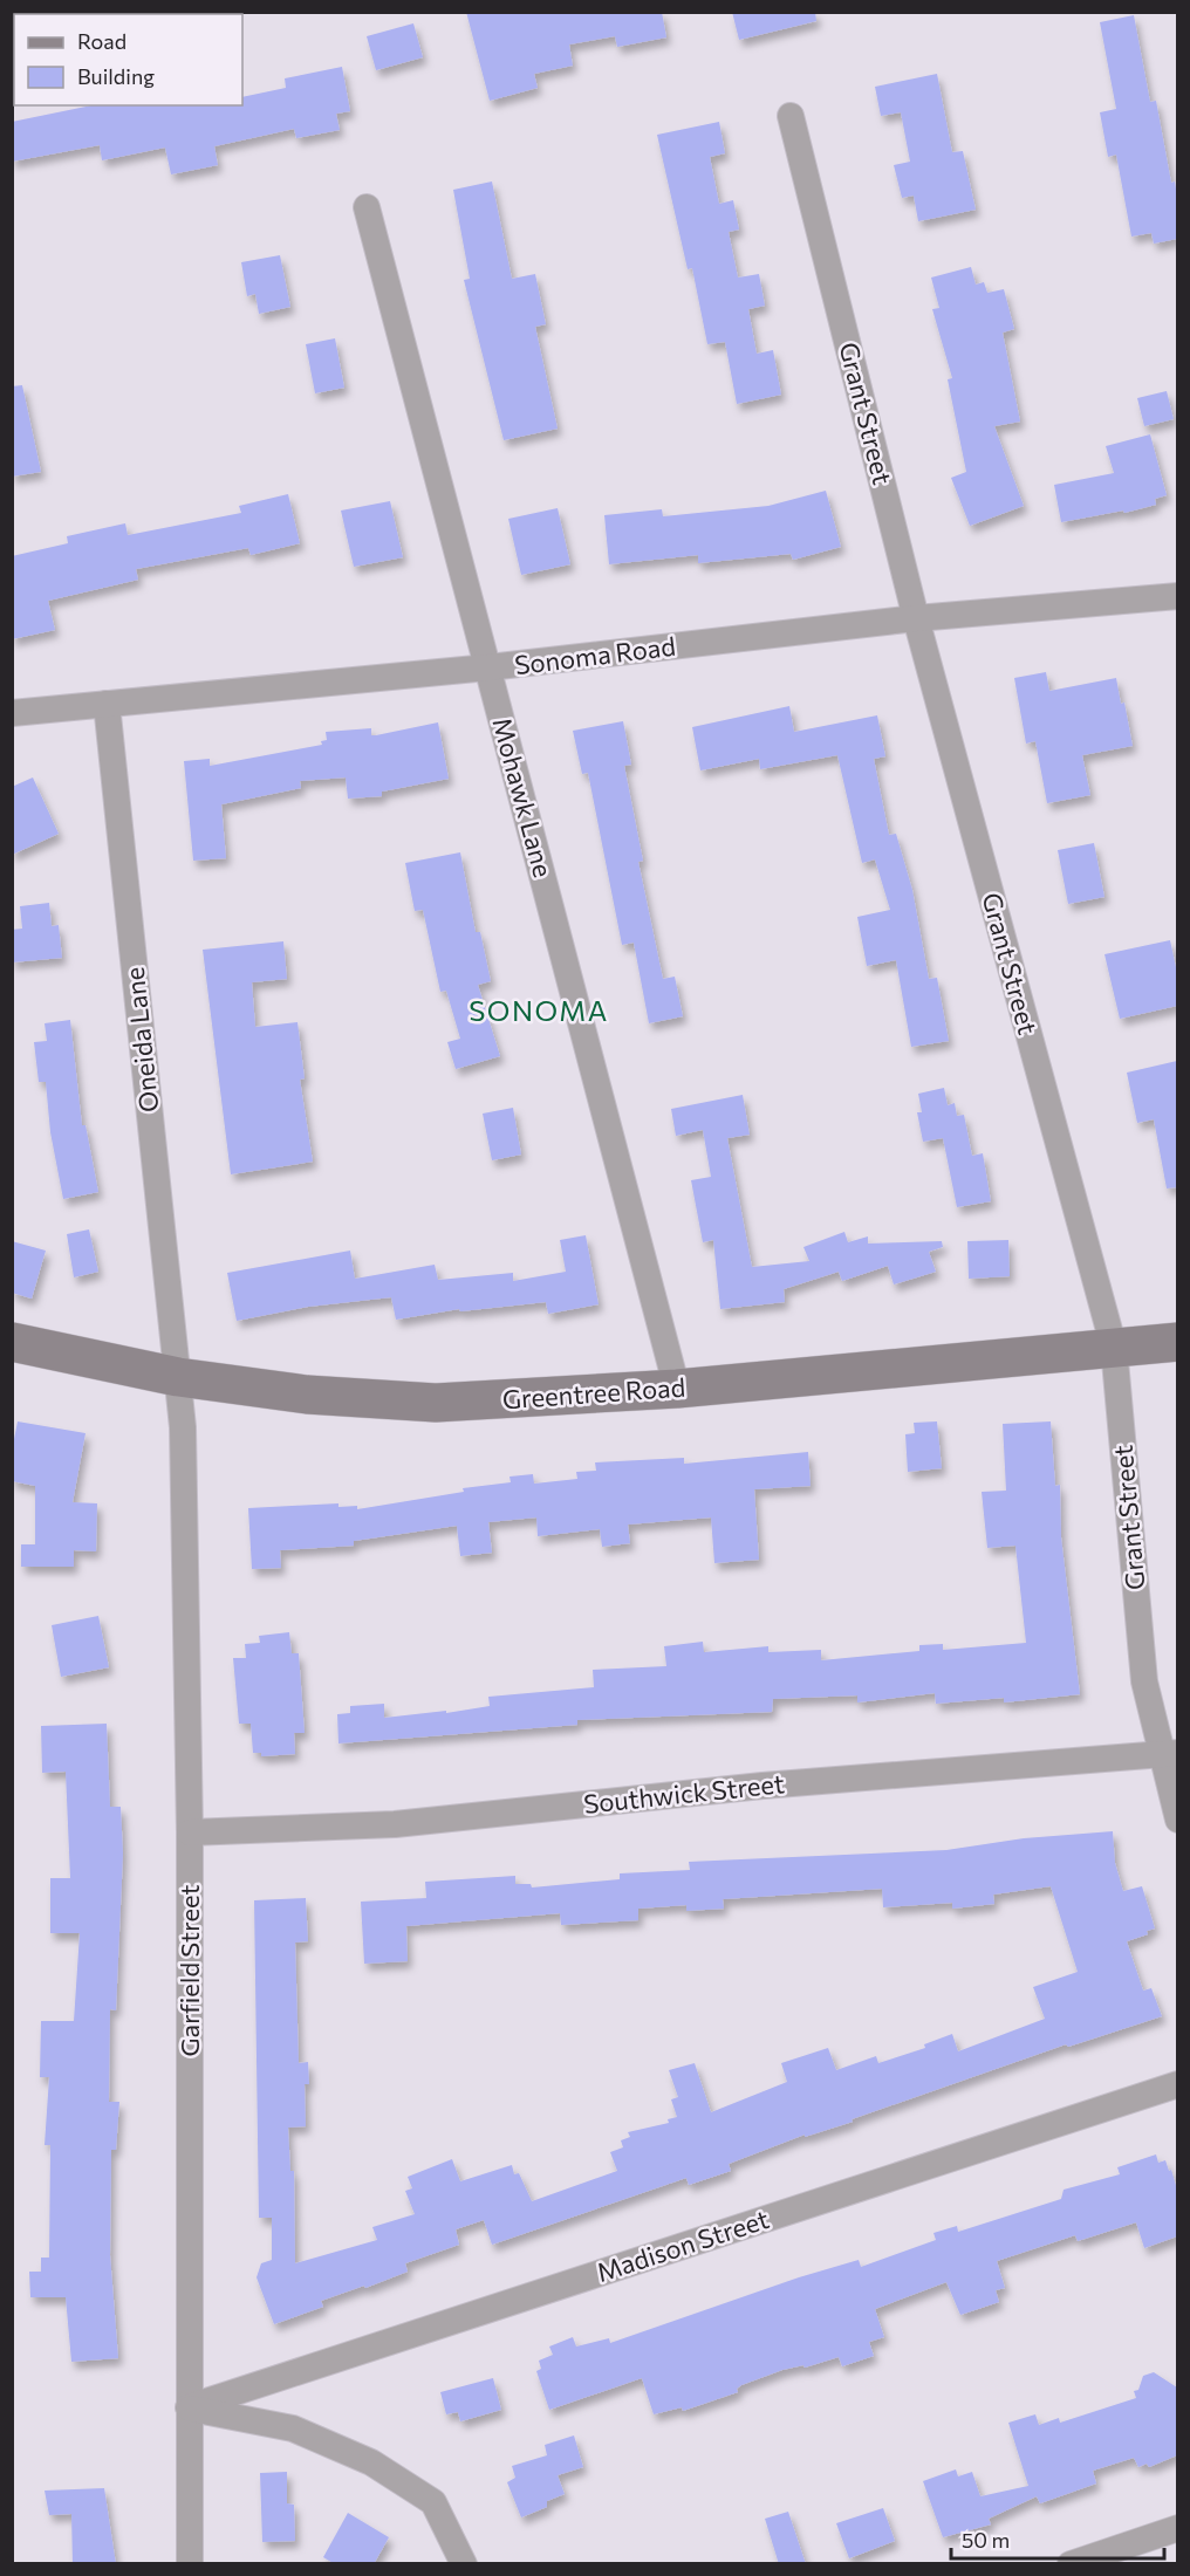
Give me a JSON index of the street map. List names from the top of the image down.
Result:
{
  "streets": {
    "street": [
      "Grant Street",
      "Sonoma Road",
      "Mohawk Lane",
      "Oneida Lane",
      "Greentree Road",
      "Southwick Street",
      "Garfield Street",
      "Madison Street"
    ]
  },
  "crossings": [
    ["Grant Street", "Sonoma Road"],
    ["Grant Street", "Greentree Road"],
    ["Grant Street", "Southwick Street"],
    ["Sonoma Road", "Mohawk Lane"],
    ["Sonoma Road", "Oneida Lane"],
    ["Mohawk Lane", "Greentree Road"],
    ["Oneida Lane", "Greentree Road"],
    ["Oneida Lane", "Garfield Street"],
    ["Greentree Road", "Garfield Street"],
    ["Southwick Street", "Garfield Street"],
    ["Garfield Street", "Madison Street"]
  ],
  "districts": ["SONOMA"],
  "legend": ["Road", "Building"],
  "scale_bar": "50 m"
}
